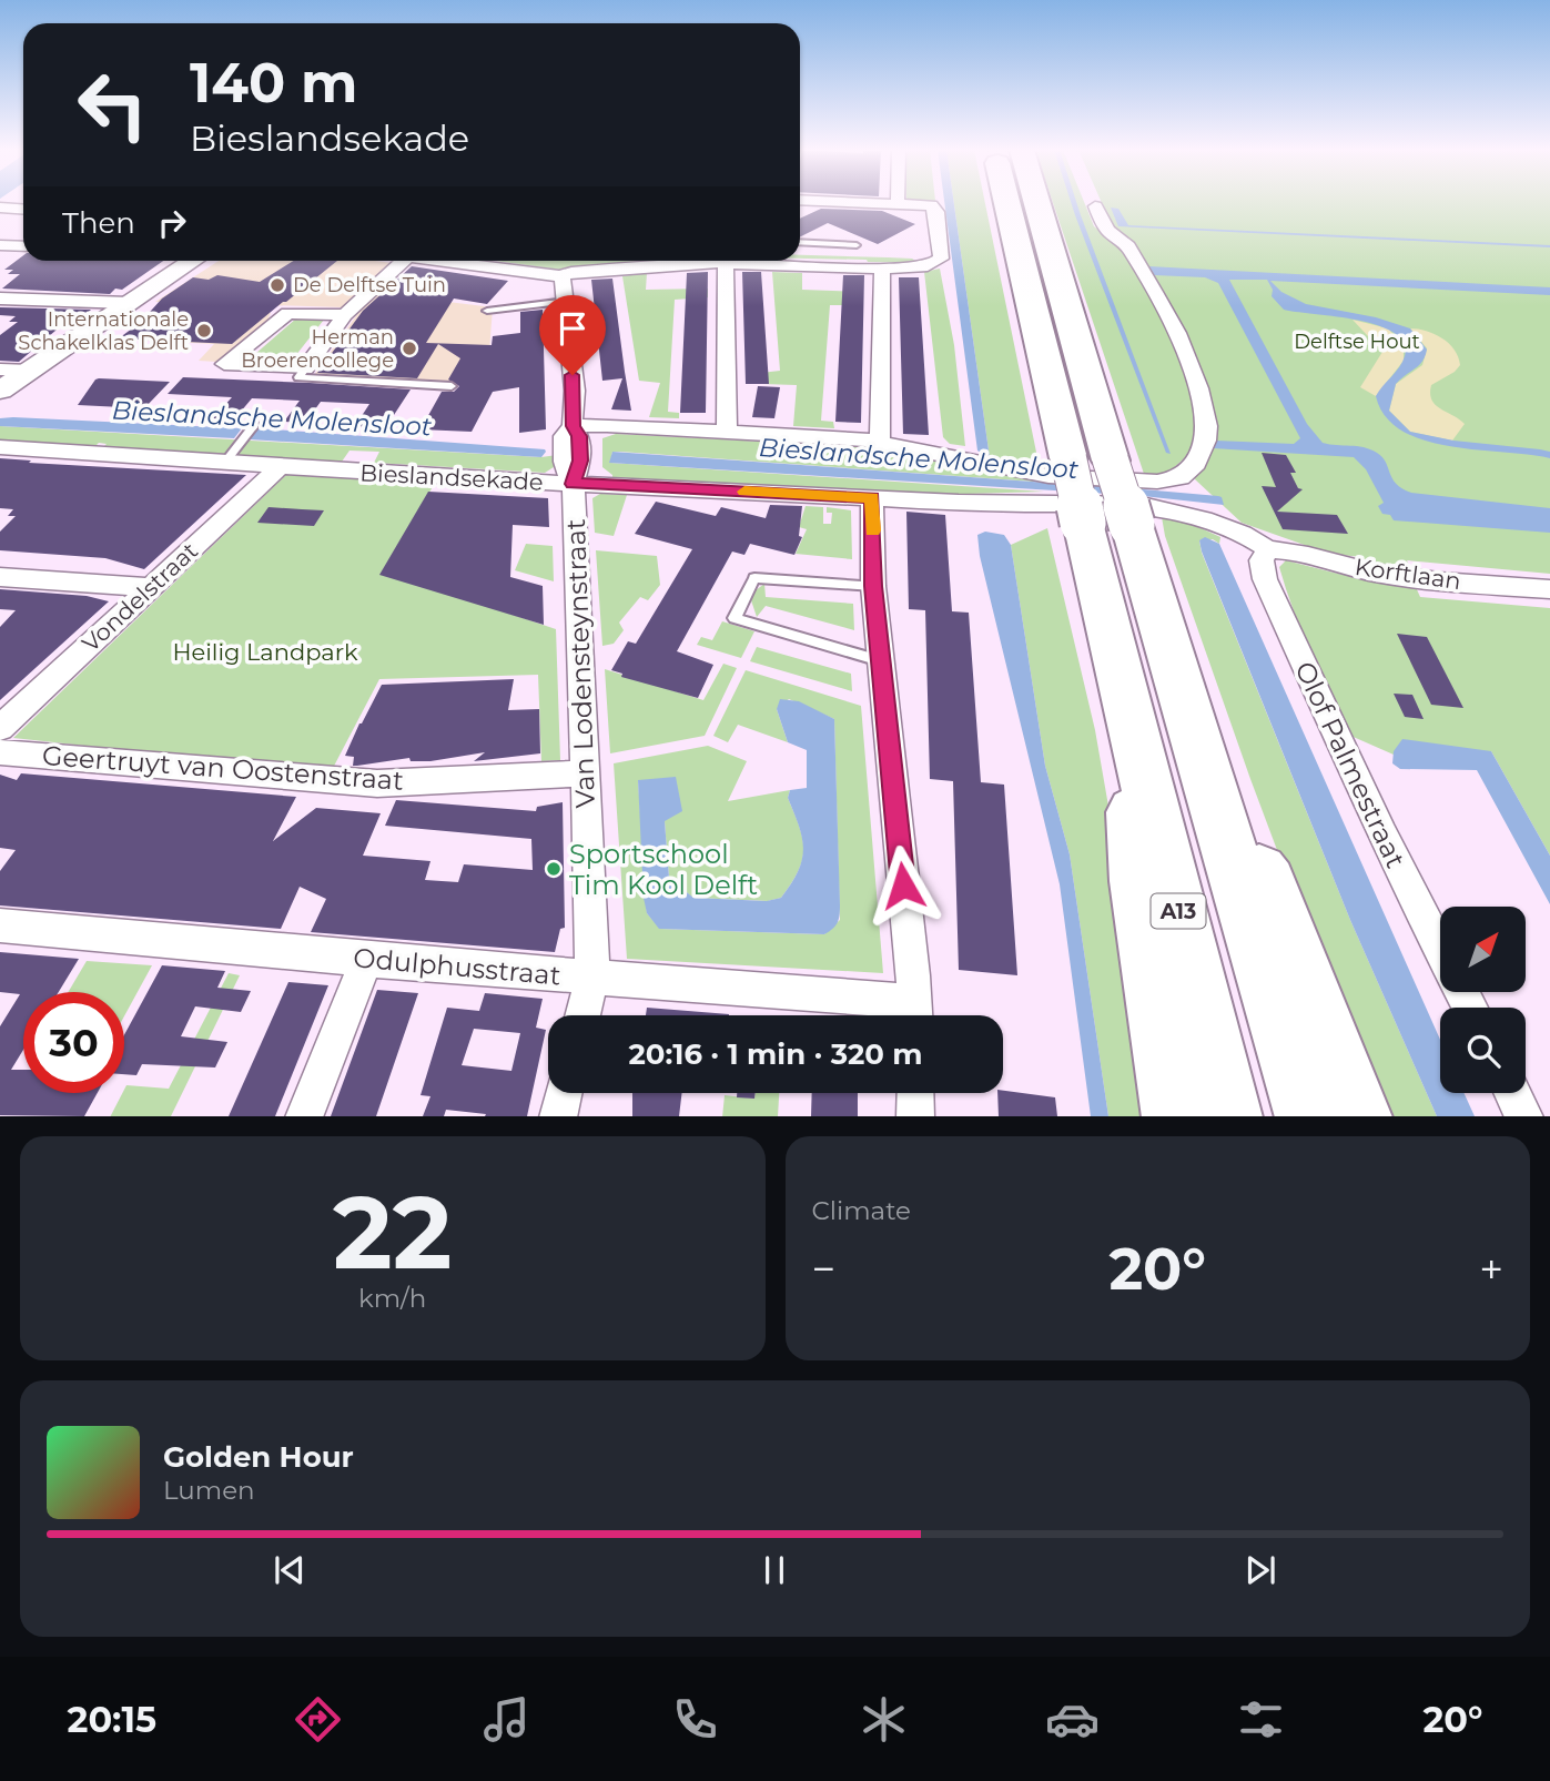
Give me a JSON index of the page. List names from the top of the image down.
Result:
{
  "streets": {
    "highway": ["A13"],
    "street": [
      "Bieslandsekade",
      "Korftlaan",
      "Vondelstraat",
      "Van Lodensteynstraat",
      "Olof Palmestraat",
      "Geertruyt van Oostenstraat",
      "Odulphusstraat"
    ]
  },
  "crossings": [
    ["Bieslandsekade", "Korftlaan"],
    ["Bieslandsekade", "Vondelstraat"],
    ["Bieslandsekade", "Van Lodensteynstraat"],
    ["Bieslandsekade", "Olof Palmestraat"],
    ["Korftlaan", "Olof Palmestraat"],
    ["Van Lodensteynstraat", "Geertruyt van Oostenstraat"],
    ["Van Lodensteynstraat", "Odulphusstraat"]
  ],
  "water": ["Bieslandsche Molensloot"],
  "parks": ["Delftse Hout", "Heilig Landpark"],
  "places": [
    "De Delftse Tuin",
    "Internationale Schakelklas Delft",
    "Herman Broerencollege",
    "Sportschool Tim Kool Delft"
  ],
  "north": "top right",
  "page": {
    "turn": ["140 m", "Bieslandsekade"],
    "then": "Then",
    "limit": "30",
    "trip": "20:16 · 1 min · 320 m",
    "tile": [
      ["22", "km/h"],
      "Climate"
    ],
    "heat": ["−", "20°", "+"],
    "song": ["Golden Hour", "Lumen"],
    "tabs": ["20:15", "20°"]
  }
}
